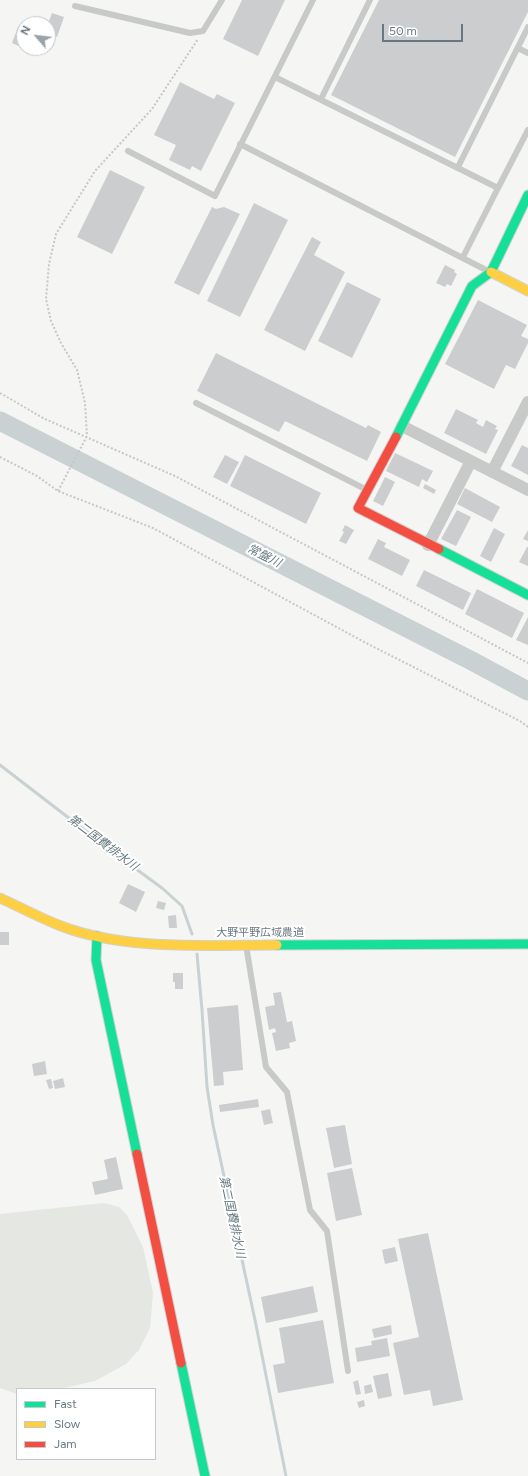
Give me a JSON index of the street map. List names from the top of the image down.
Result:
{
  "streets": {
    "street": ["大野平野広域農道"]
  },
  "water": ["常盤川", "第二国費排水川"],
  "legend": ["Fast", "Slow", "Jam"],
  "scale_bar": "50 m",
  "north": "top left"
}
